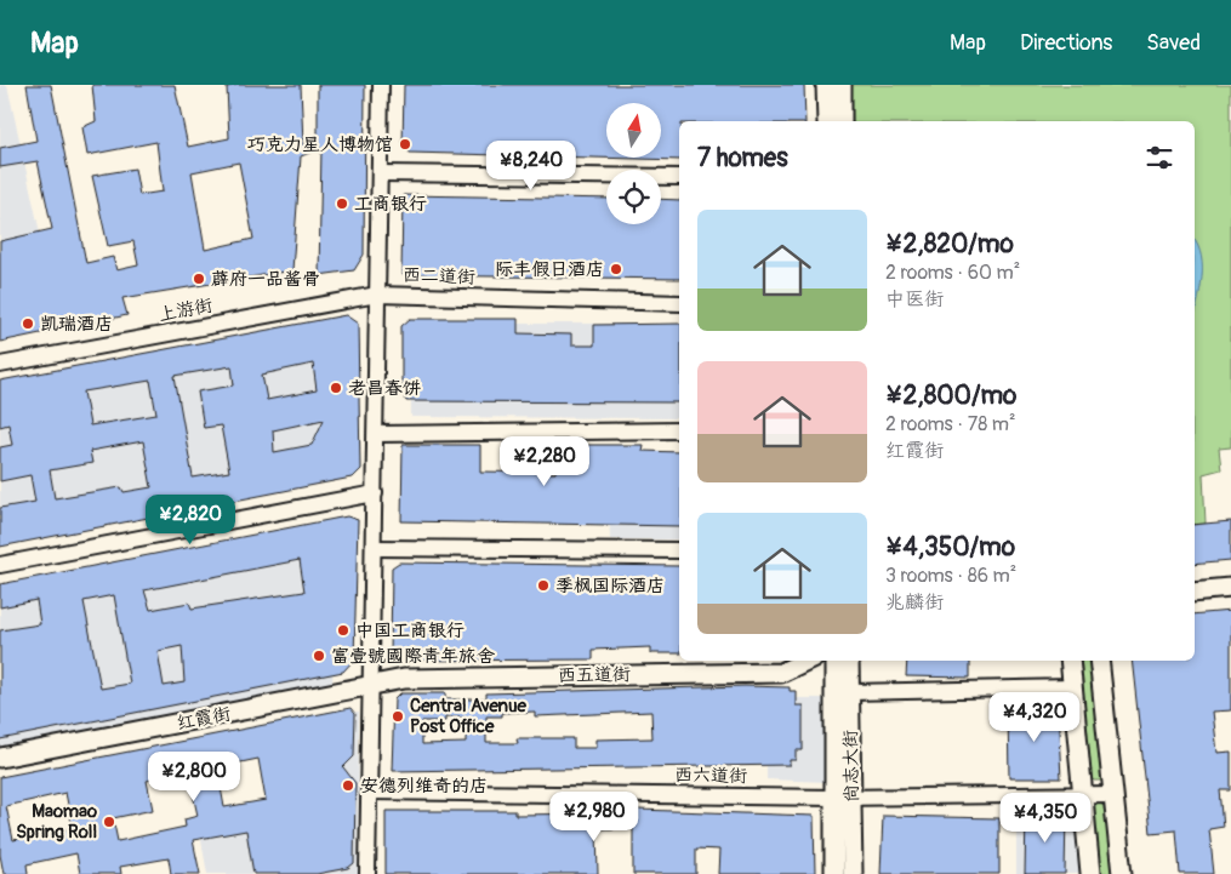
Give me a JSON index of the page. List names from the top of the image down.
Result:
{
  "streets": {
    "main road": ["西五道街", "红霞街", "尚志大街"],
    "street": ["西二道街", "上游街", "西六道街"]
  },
  "crossings": [
    ["西二道街", "上游街"],
    ["西五道街", "红霞街"],
    ["尚志大街", "西六道街"]
  ],
  "places": [
    "巧克力星人博物馆",
    "工商银行",
    "际丰假日酒店",
    "薜府一品酱骨",
    "凯瑞酒店",
    "老昌春饼",
    "季枫国际酒店",
    "中国工商银行",
    "富壹號國際青年旅舍",
    "Central Avenue Post Office",
    "安德列维奇的店",
    "Maomao Spring Roll"
  ],
  "north": "top",
  "page": {
    "header": "Map",
    "nav": ["Map", "Directions", "Saved"],
    "heading": "7 homes",
    "price": [
      "¥8,240",
      "¥2,280",
      "¥2,820",
      "¥4,320",
      "¥2,800",
      "¥2,980",
      "¥4,350"
    ],
    "list": [
      {
        "name": "¥2,820/mo",
        "note": "2 rooms · 60 m² · 中医街"
      },
      {
        "name": "¥2,800/mo",
        "note": "2 rooms · 78 m² · 红霞街"
      },
      {
        "name": "¥4,350/mo",
        "note": "3 rooms · 86 m² · 兆麟街"
      }
    ]
  }
}
